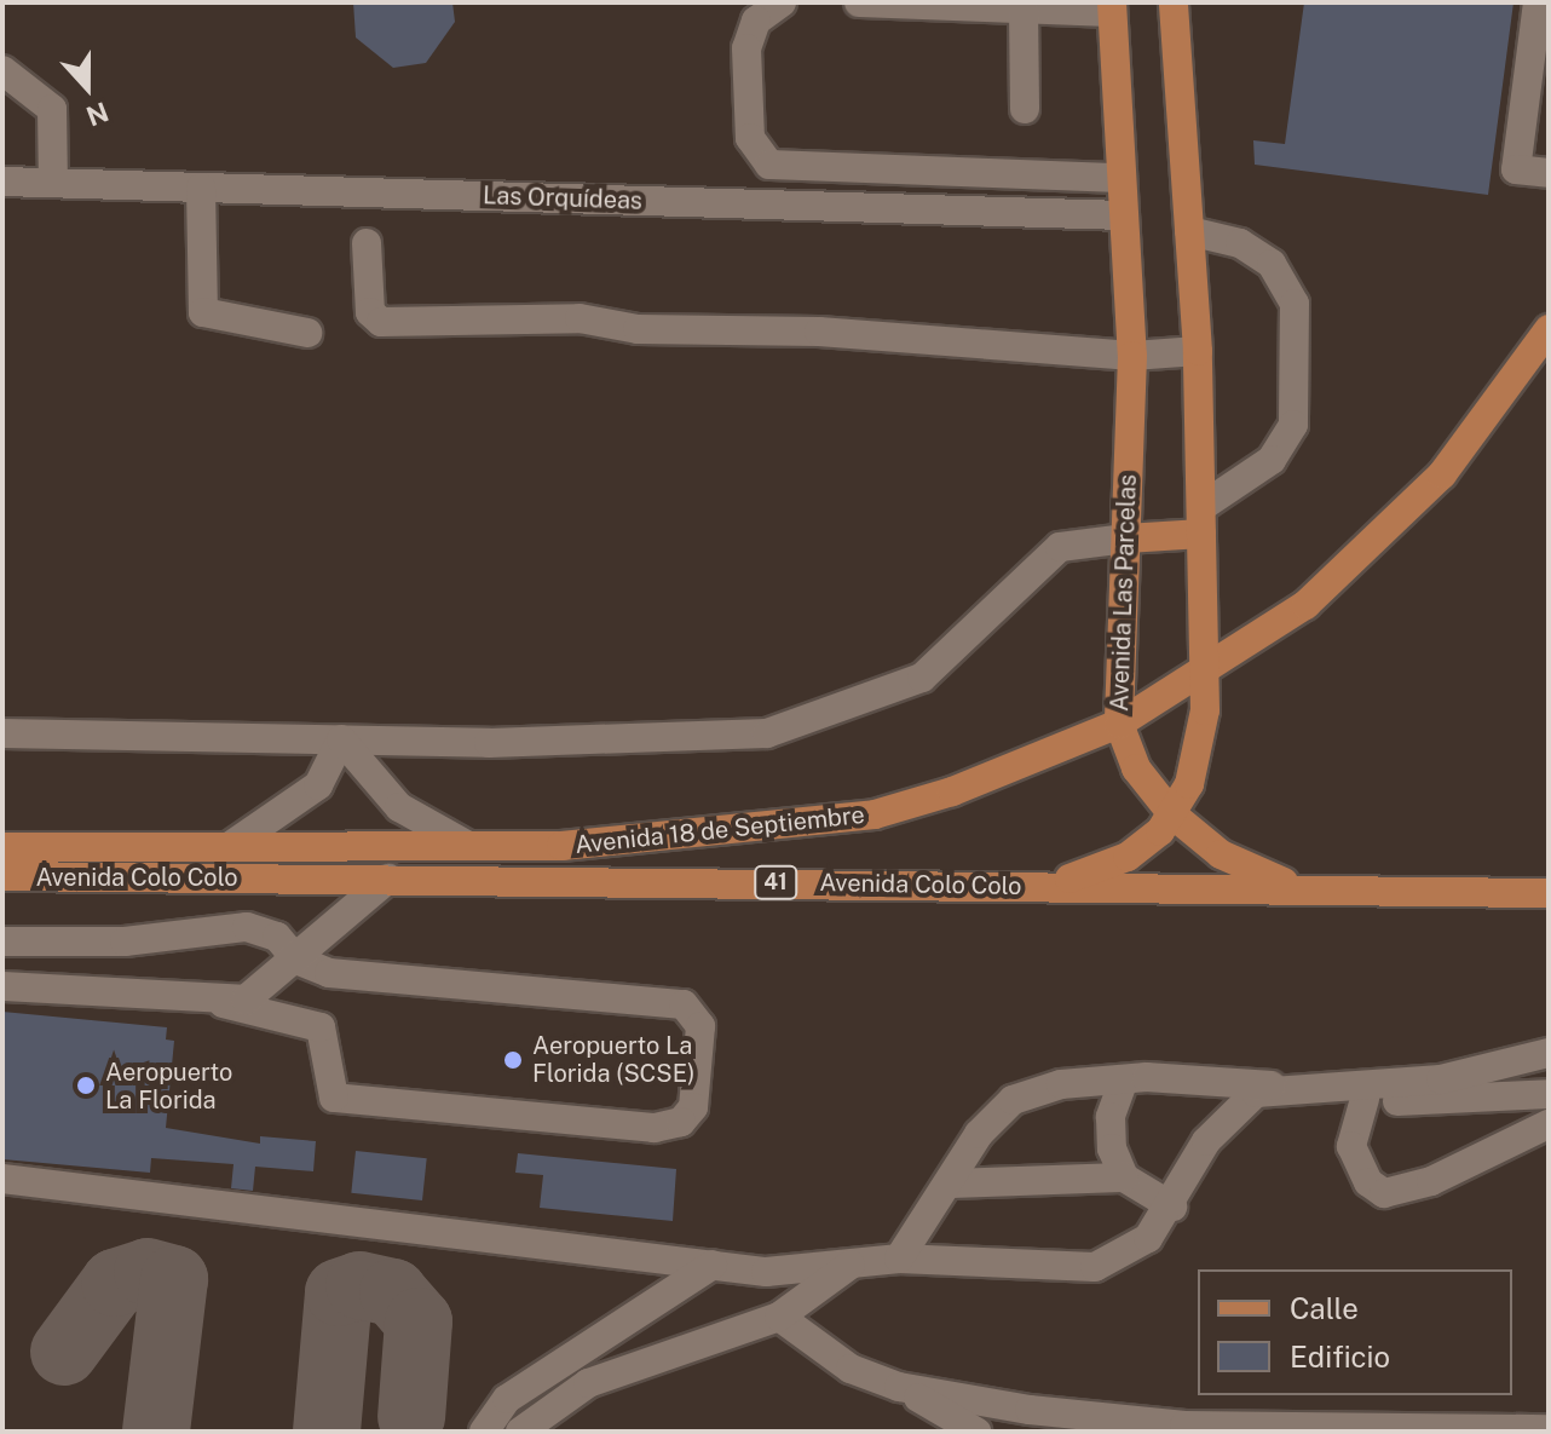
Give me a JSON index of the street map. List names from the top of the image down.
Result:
{
  "streets": {
    "main road": [
      "Avenida Las Parcelas",
      "Avenida 18 de Septiembre",
      "Avenida Colo Colo",
      "41"
    ],
    "street": ["Las Orquídeas"]
  },
  "crossings": [
    ["Las Orquídeas", "Avenida Las Parcelas"],
    ["Avenida Las Parcelas", "Avenida 18 de Septiembre"],
    ["Avenida Las Parcelas", "Avenida Colo Colo"]
  ],
  "places": ["Aeropuerto La Florida (SCSE)", "Aeropuerto La Florida"],
  "legend": ["Calle", "Edificio"],
  "north": "bottom"
}
